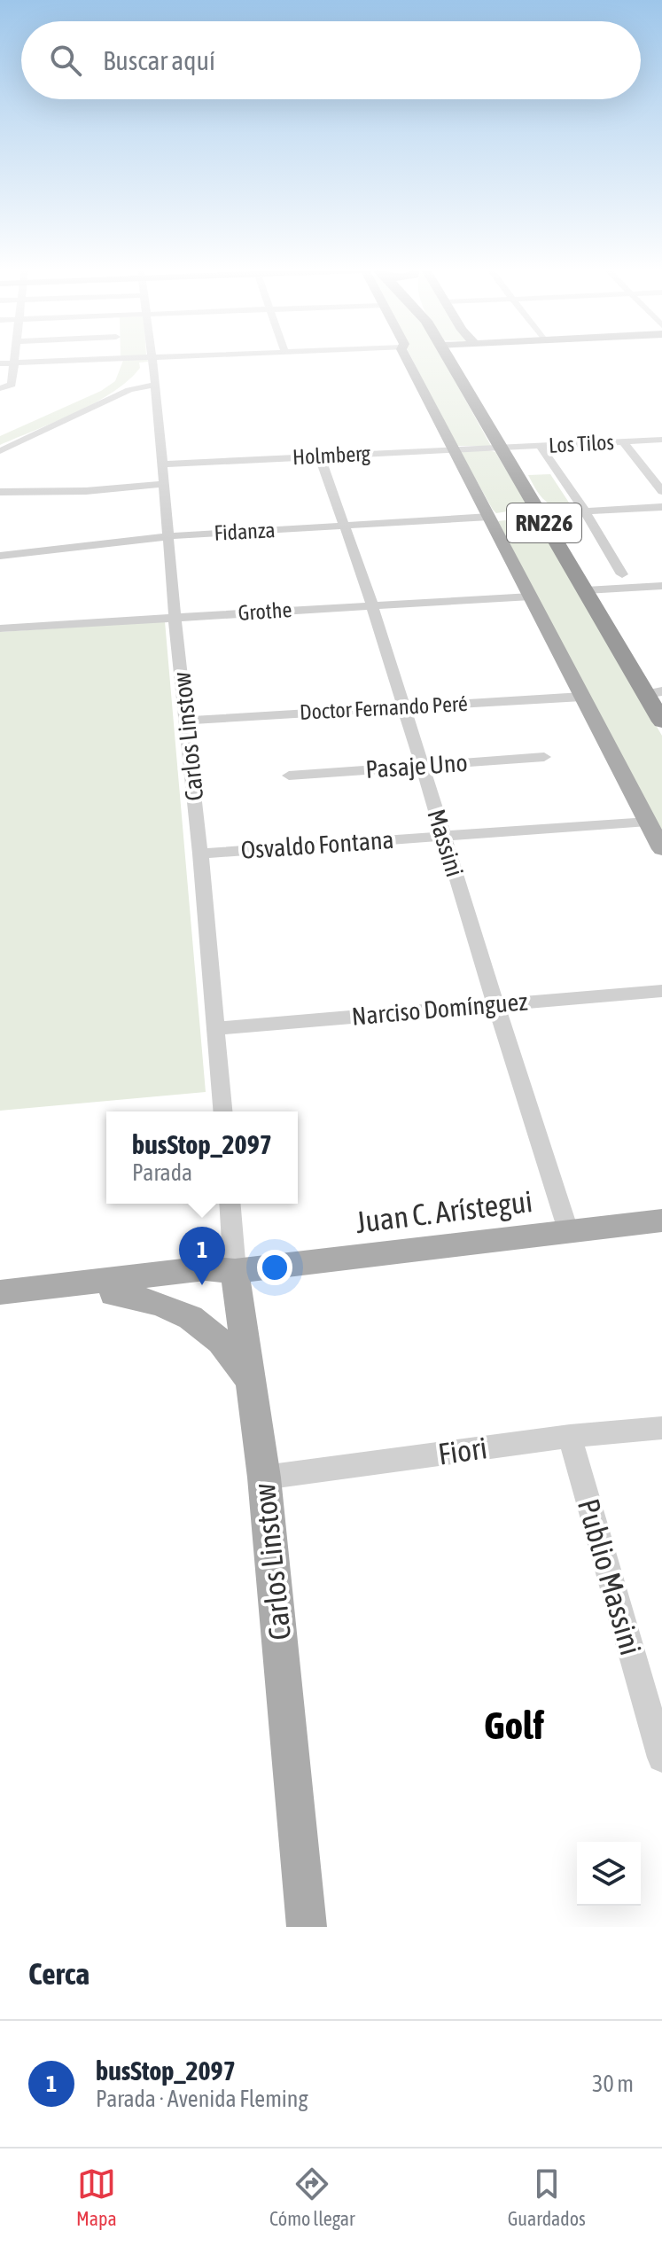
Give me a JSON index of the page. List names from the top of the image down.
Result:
{
  "streets": {
    "highway": ["RN226"],
    "main road": ["Carlos Linstow", "Juan C. Arístegui"],
    "street": [
      "Los Tilos",
      "Holmberg",
      "Fidanza",
      "Grothe",
      "Doctor Fernando Peré",
      "Pasaje Uno",
      "Massini",
      "Osvaldo Fontana",
      "Narciso Domínguez",
      "Fiori",
      "Publio Massini"
    ]
  },
  "crossings": [
    ["Los Tilos", "Holmberg"],
    ["Los Tilos", "RN226"],
    ["Holmberg", "RN226"],
    ["Holmberg", "Carlos Linstow"],
    ["Holmberg", "Massini"],
    ["Fidanza", "Carlos Linstow"],
    ["Fidanza", "Massini"],
    ["Grothe", "Carlos Linstow"],
    ["Grothe", "Massini"],
    ["Doctor Fernando Peré", "Carlos Linstow"],
    ["Doctor Fernando Peré", "Massini"],
    ["Carlos Linstow", "Osvaldo Fontana"],
    ["Carlos Linstow", "Narciso Domínguez"],
    ["Carlos Linstow", "Juan C. Arístegui"],
    ["Carlos Linstow", "Fiori"],
    ["Pasaje Uno", "Massini"],
    ["Massini", "Osvaldo Fontana"],
    ["Massini", "Narciso Domínguez"],
    ["Massini", "Juan C. Arístegui"],
    ["Fiori", "Publio Massini"]
  ],
  "districts": ["Golf"],
  "page": {
    "search": "Buscar aquí",
    "popup": ["busStop_2097", "Parada"],
    "pins": "1",
    "heading": "Cerca",
    "list": [
      {
        "mark": "1",
        "name": "busStop_2097",
        "note": "Parada · Avenida Fleming",
        "value": "30 m"
      }
    ],
    "nav": ["Mapa", "Cómo llegar", "Guardados"]
  }
}
